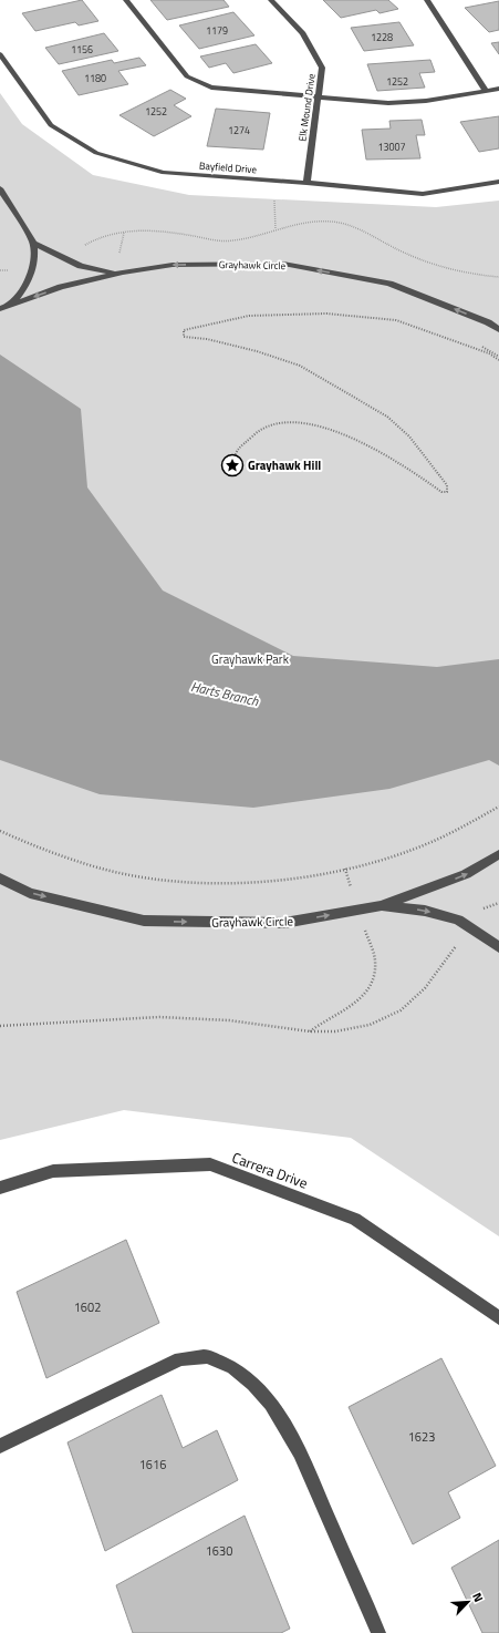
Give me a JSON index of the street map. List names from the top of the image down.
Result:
{
  "streets": {
    "street": [
      "Elk Mound Drive",
      "Bayfield Drive",
      "Grayhawk Circle",
      "Carrera Drive"
    ]
  },
  "crossings": [
    ["Elk Mound Drive", "Bayfield Drive"]
  ],
  "water": ["Harts Branch"],
  "parks": ["Grayhawk Park"],
  "places": {
    "place": ["Grayhawk Hill"]
  },
  "house_numbers": [
    "1179",
    "1228",
    "1156",
    "1180",
    "1252",
    "1252",
    "1274",
    "13007",
    "1602",
    "1623",
    "1616",
    "1630"
  ],
  "north": "top right"
}
